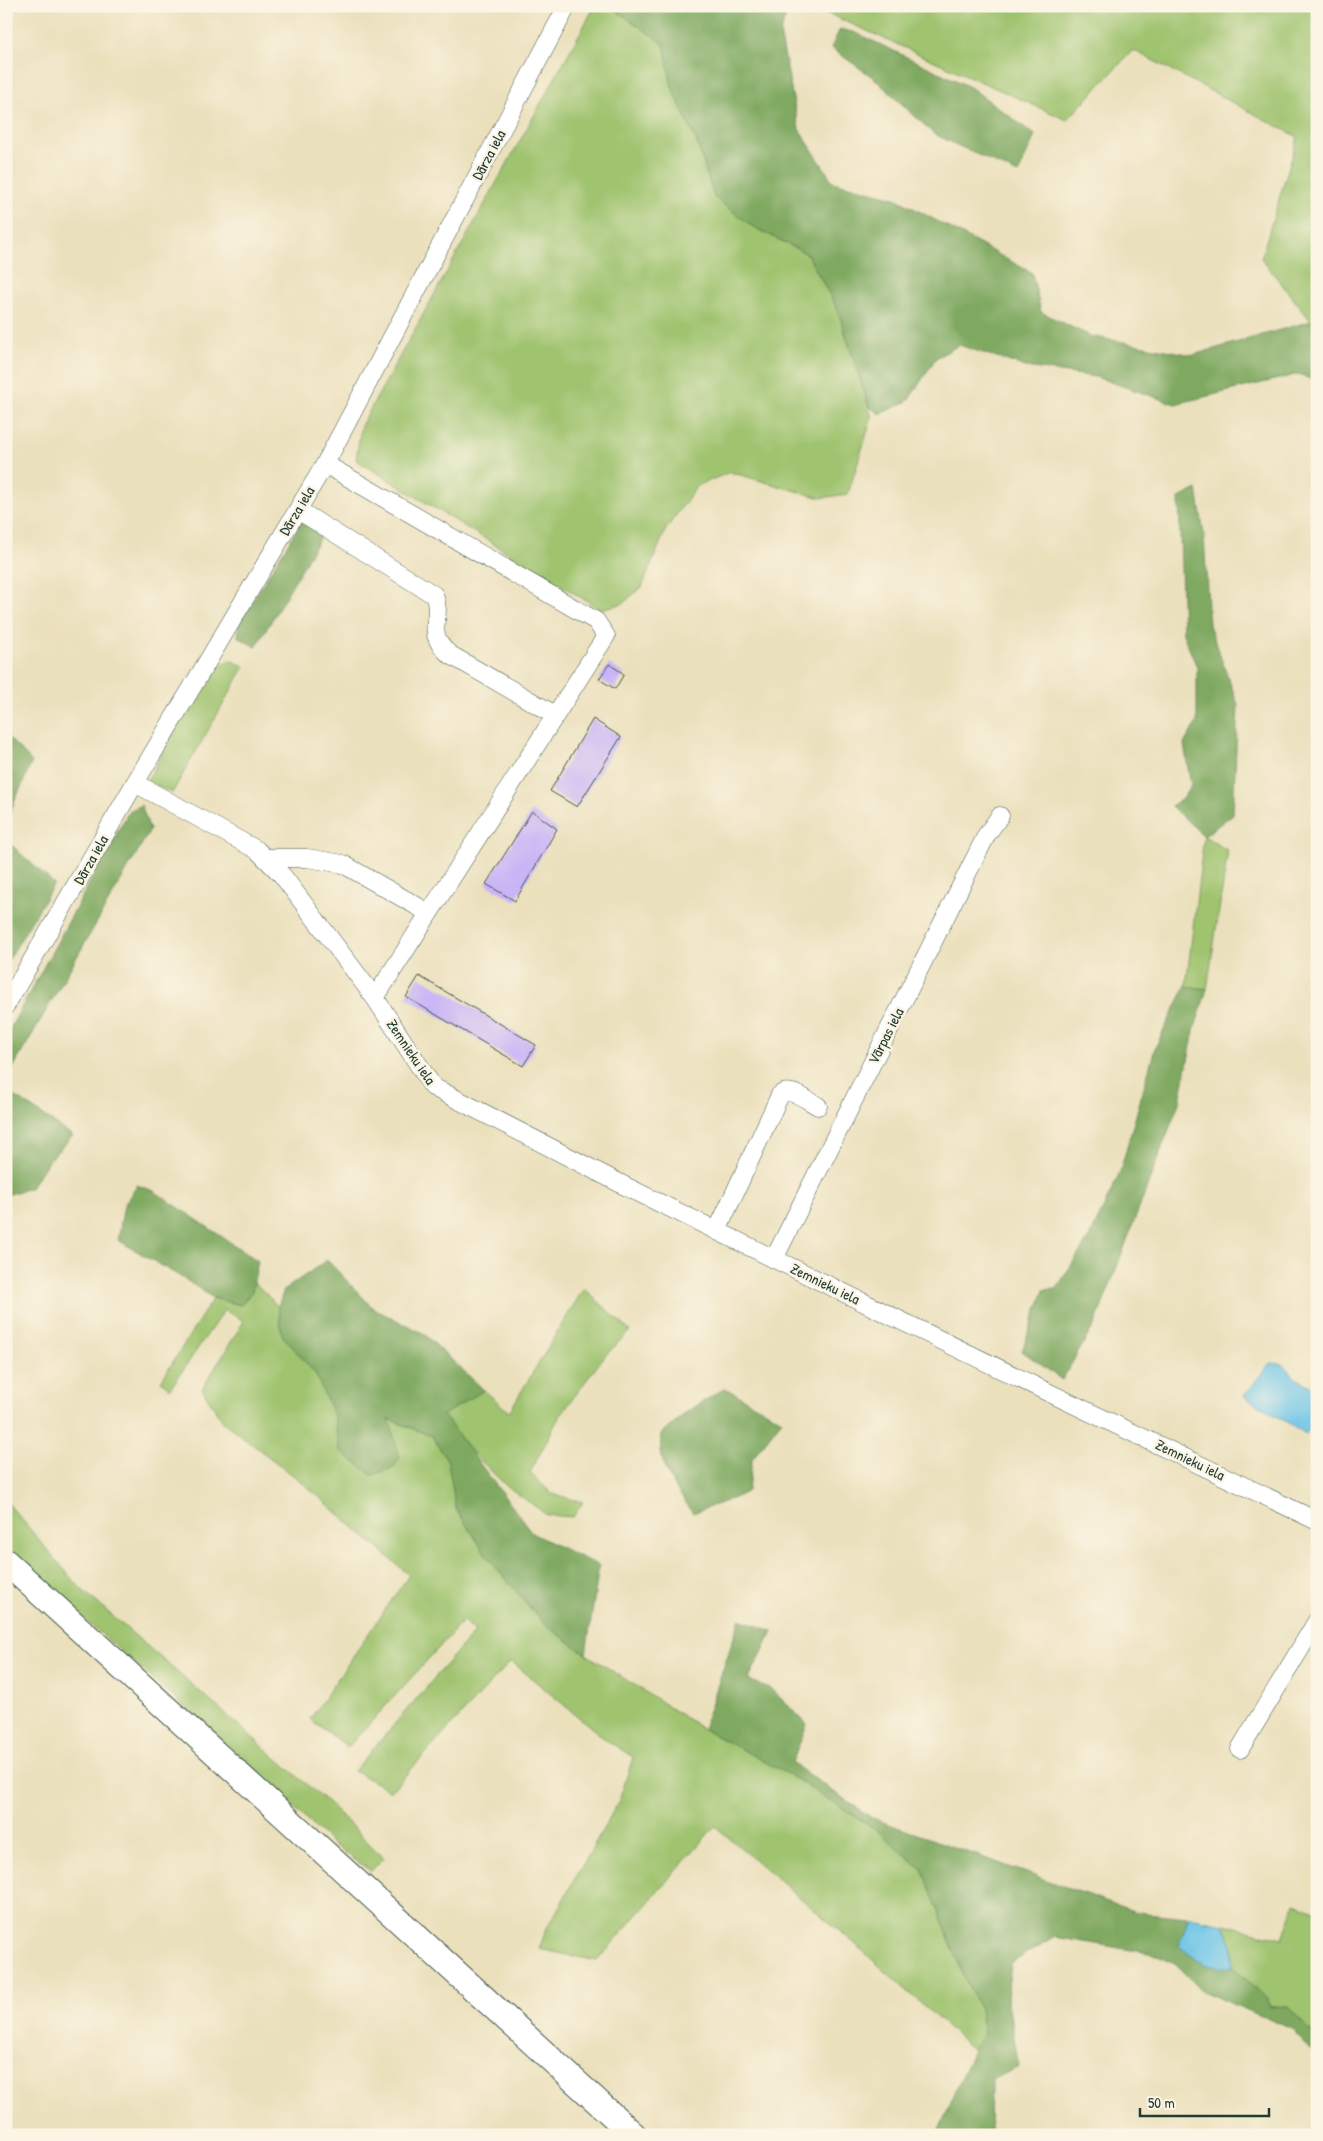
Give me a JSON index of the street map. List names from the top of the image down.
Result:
{
  "streets": {
    "street": ["Dārza iela", "Vārpas iela", "Zemnieku iela"]
  },
  "crossings": [
    ["Dārza iela", "Zemnieku iela"],
    ["Vārpas iela", "Zemnieku iela"]
  ],
  "scale_bar": "50 m"
}
